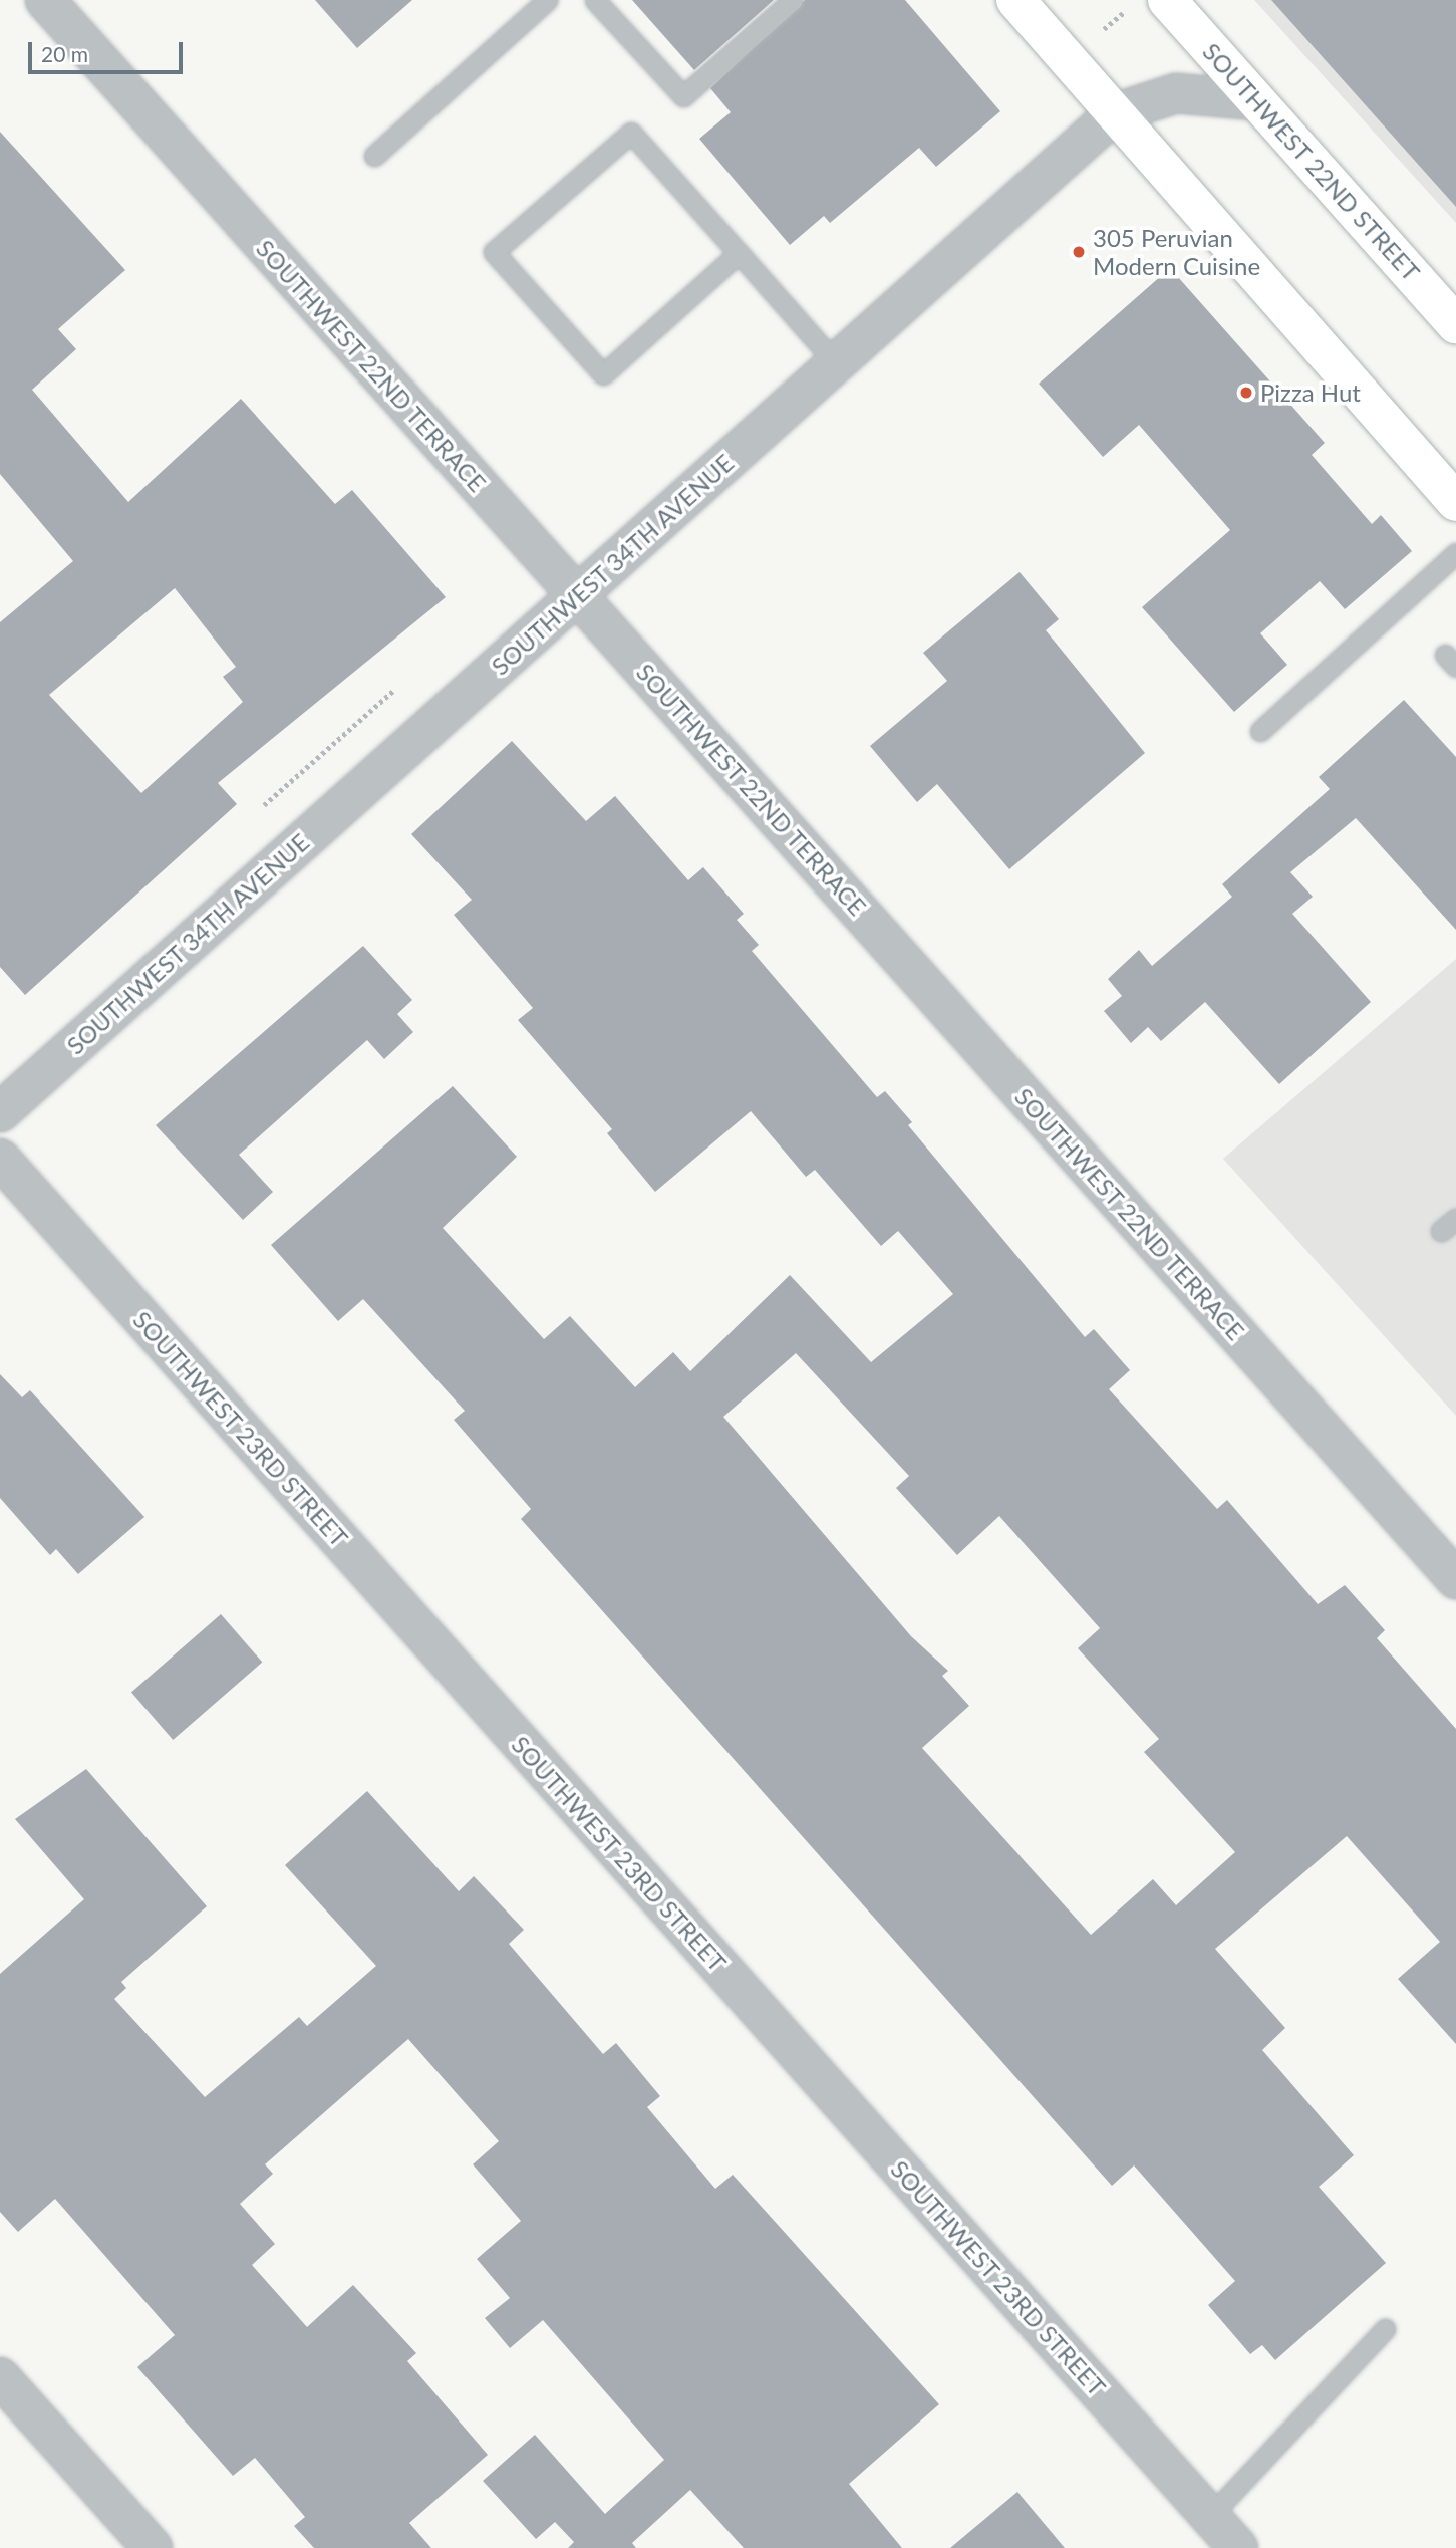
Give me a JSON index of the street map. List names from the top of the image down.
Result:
{
  "streets": {
    "main road": ["SOUTHWEST 22ND STREET"],
    "street": ["SOUTHWEST 22ND TERRACE", "SOUTHWEST 34TH AVENUE", "SOUTHWEST 23RD STREET"]
  },
  "crossings": [
    ["SOUTHWEST 22ND STREET", "SOUTHWEST 34TH AVENUE"],
    ["SOUTHWEST 22ND TERRACE", "SOUTHWEST 34TH AVENUE"]
  ],
  "places": ["305 Peruvian Modern Cuisine", "Pizza Hut"],
  "scale_bar": "20 m"
}
